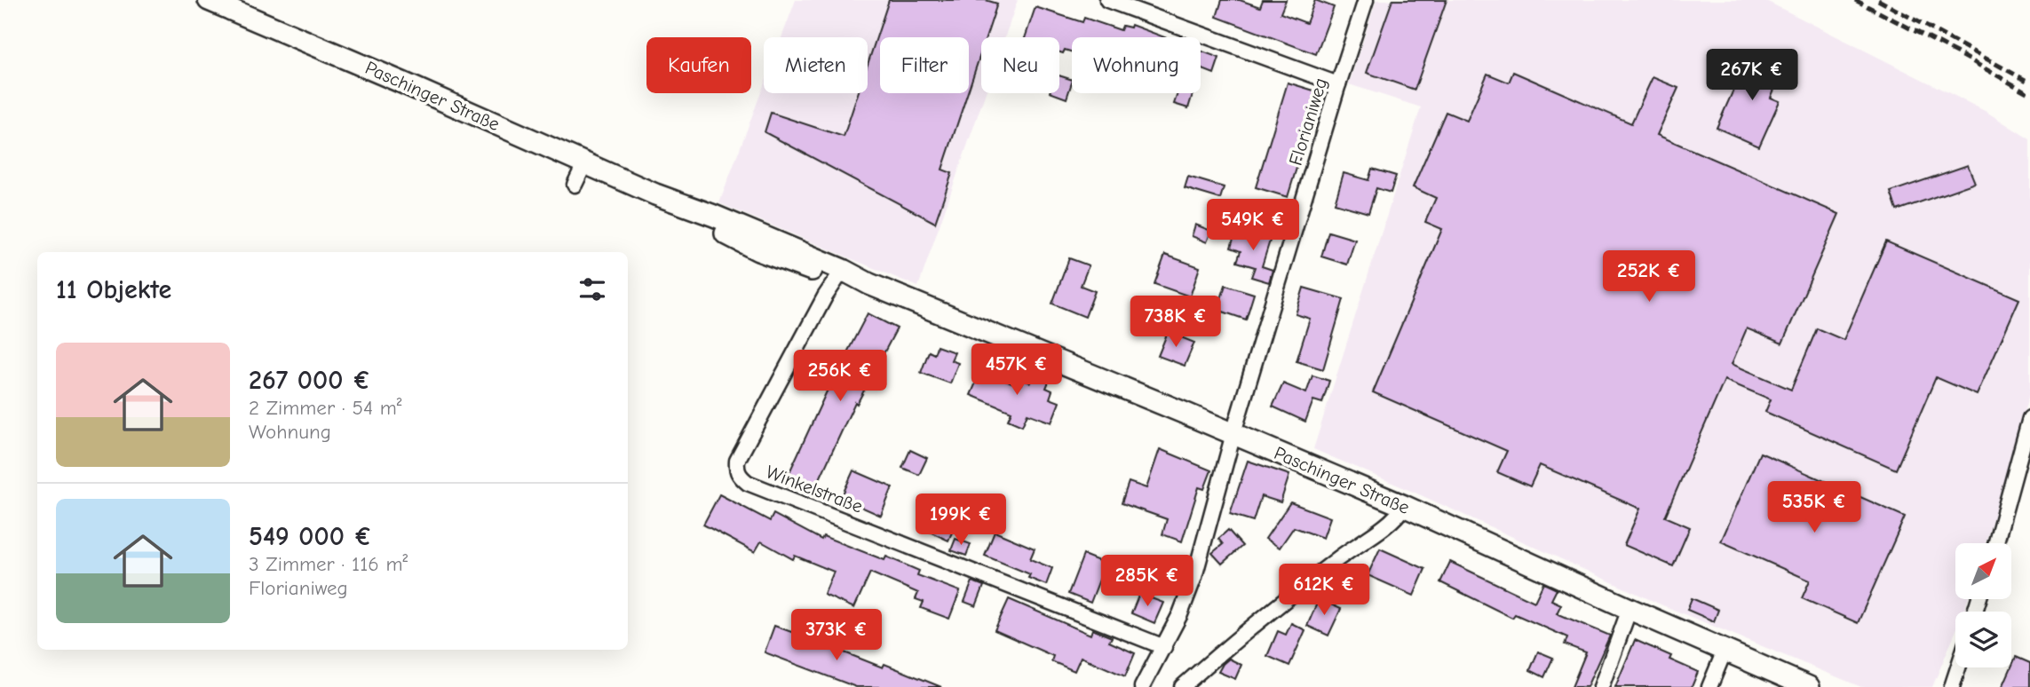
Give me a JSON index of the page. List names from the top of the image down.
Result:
{
  "streets": {
    "street": ["Paschinger Straße", "Florianiweg", "Winkelstraße"]
  },
  "crossings": [
    ["Paschinger Straße", "Florianiweg"],
    ["Paschinger Straße", "Winkelstraße"]
  ],
  "north": "top right",
  "page": {
    "chip": [
      "Kaufen",
      "Mieten",
      "Filter",
      "Neu",
      "Wohnung"
    ],
    "price": [
      "267K €",
      "549K €",
      "252K €",
      "738K €",
      "457K €",
      "256K €",
      "535K €",
      "199K €",
      "285K €",
      "612K €",
      "373K €"
    ],
    "heading": "11 Objekte",
    "list": [
      {
        "name": "267 000 €",
        "note": "2 Zimmer · 54 m² · Wohnung"
      },
      {
        "name": "549 000 €",
        "note": "3 Zimmer · 116 m² · Florianiweg"
      }
    ]
  }
}
